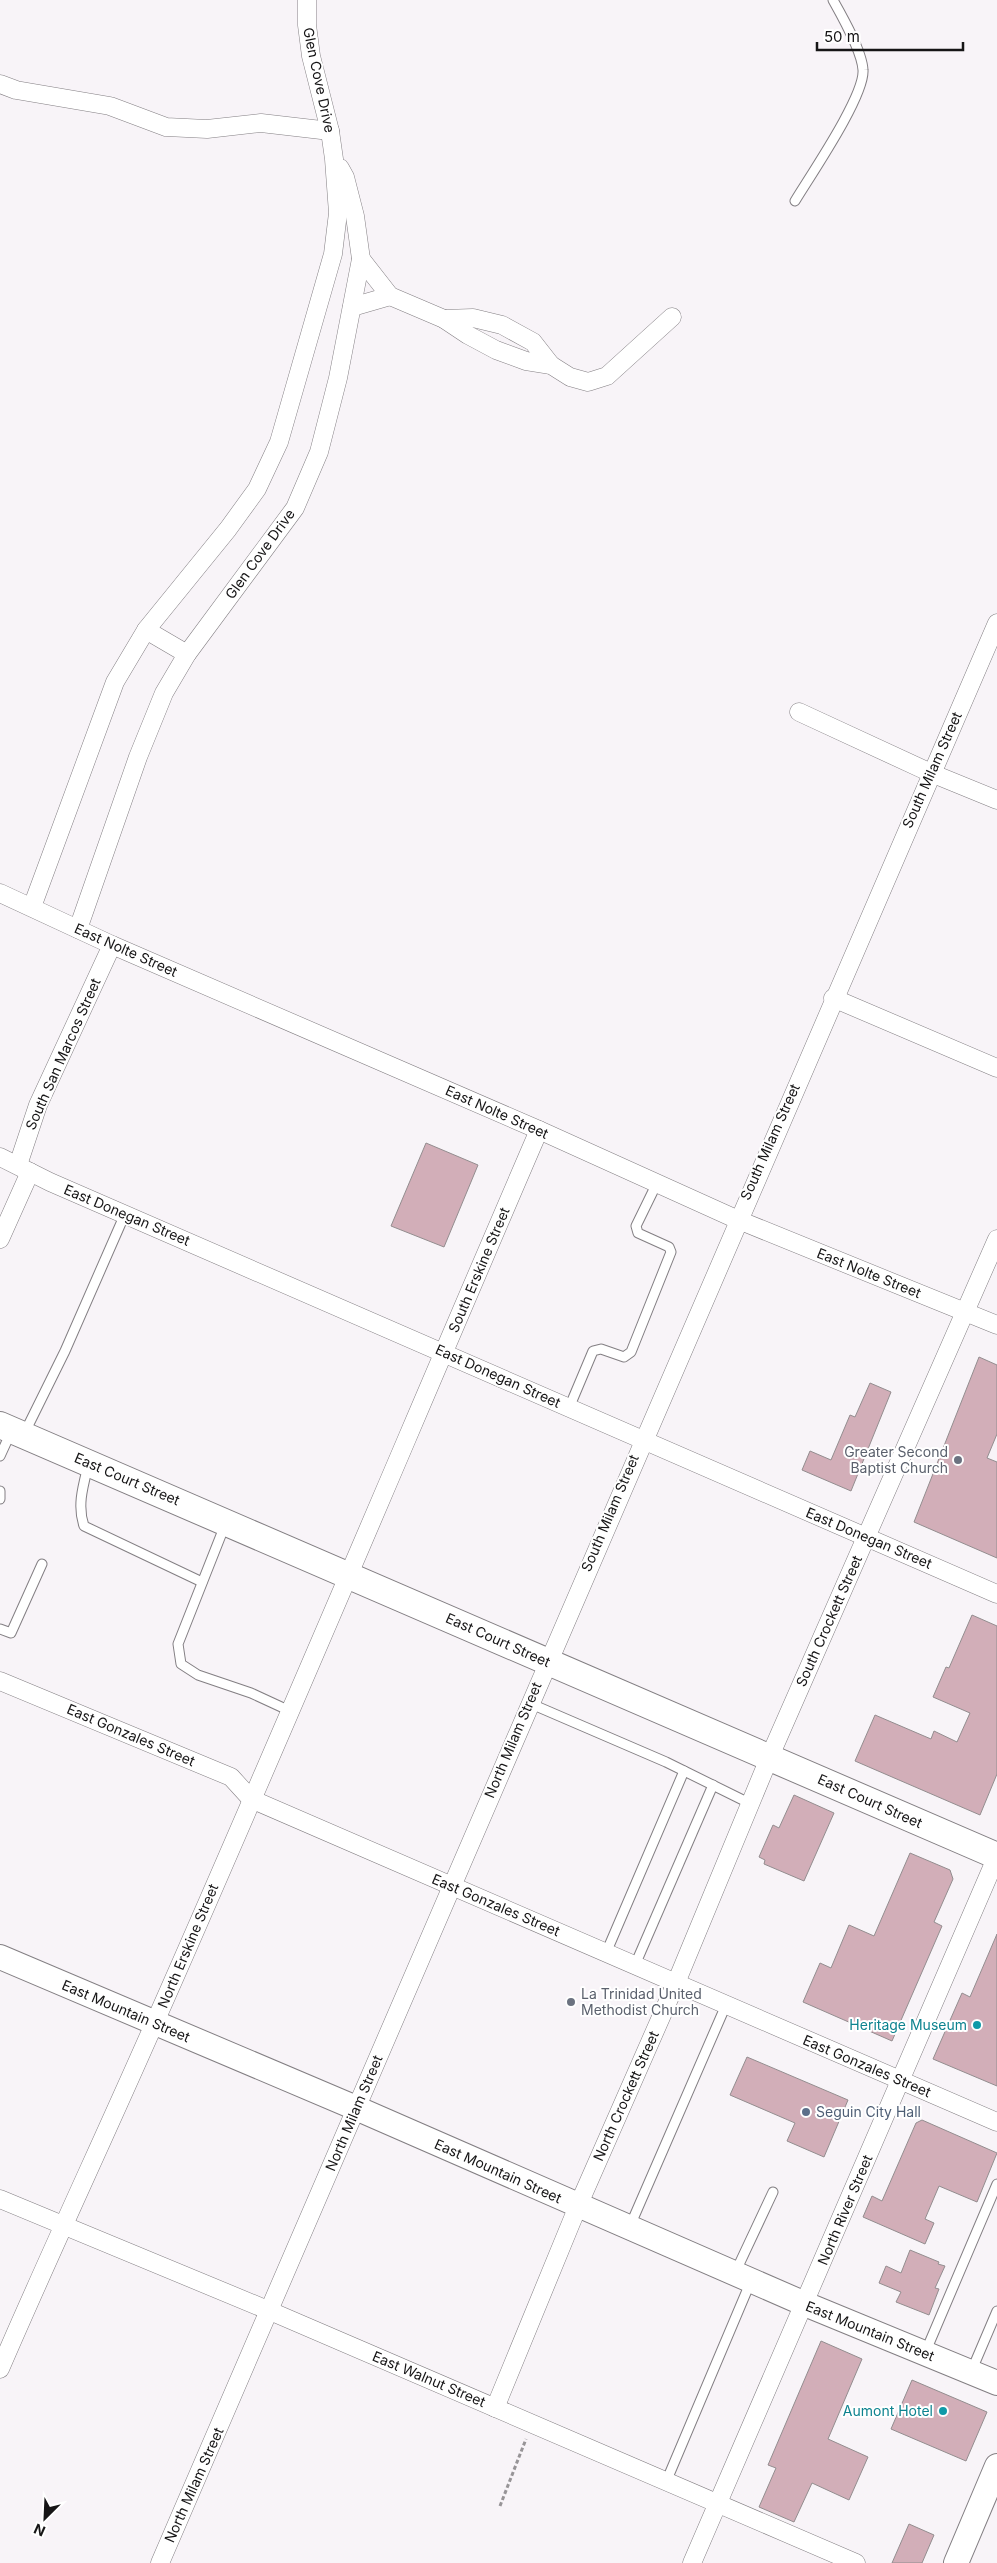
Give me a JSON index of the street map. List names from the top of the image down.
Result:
{
  "streets": {
    "main road": ["East Court Street"],
    "street": [
      "Glen Cove Drive",
      "South Milam Street",
      "East Nolte Street",
      "South San Marcos Street",
      "East Donegan Street",
      "South Erskine Street",
      "South Crockett Street",
      "East Gonzales Street",
      "North Milam Street",
      "North Erskine Street",
      "East Mountain Street",
      "North Crockett Street",
      "North River Street",
      "East Walnut Street"
    ]
  },
  "crossings": [
    ["Glen Cove Drive", "East Nolte Street"],
    ["South Milam Street", "East Nolte Street"],
    ["South Milam Street", "East Donegan Street"],
    ["South Milam Street", "East Court Street"],
    ["South Milam Street", "North Milam Street"],
    ["East Nolte Street", "South San Marcos Street"],
    ["East Nolte Street", "South Erskine Street"],
    ["East Nolte Street", "South Crockett Street"],
    ["South San Marcos Street", "East Donegan Street"],
    ["East Donegan Street", "South Erskine Street"],
    ["East Donegan Street", "South Crockett Street"],
    ["South Erskine Street", "East Court Street"],
    ["South Erskine Street", "North Erskine Street"],
    ["East Court Street", "South Crockett Street"],
    ["East Court Street", "North Milam Street"],
    ["East Court Street", "North Erskine Street"],
    ["East Court Street", "North Crockett Street"],
    ["East Court Street", "North River Street"],
    ["South Crockett Street", "North Crockett Street"],
    ["East Gonzales Street", "North Milam Street"],
    ["East Gonzales Street", "North Erskine Street"],
    ["East Gonzales Street", "North Crockett Street"],
    ["East Gonzales Street", "North River Street"],
    ["North Milam Street", "East Mountain Street"],
    ["North Milam Street", "East Walnut Street"],
    ["North Erskine Street", "East Mountain Street"],
    ["North Erskine Street", "East Walnut Street"],
    ["East Mountain Street", "North Crockett Street"],
    ["East Mountain Street", "North River Street"],
    ["North Crockett Street", "East Walnut Street"],
    ["North River Street", "East Walnut Street"]
  ],
  "places": [
    "Greater Second Baptist Church",
    "La Trinidad United Methodist Church",
    "Heritage Museum",
    "Seguin City Hall",
    "Aumont Hotel"
  ],
  "scale_bar": "50 m",
  "north": "bottom left"
}
